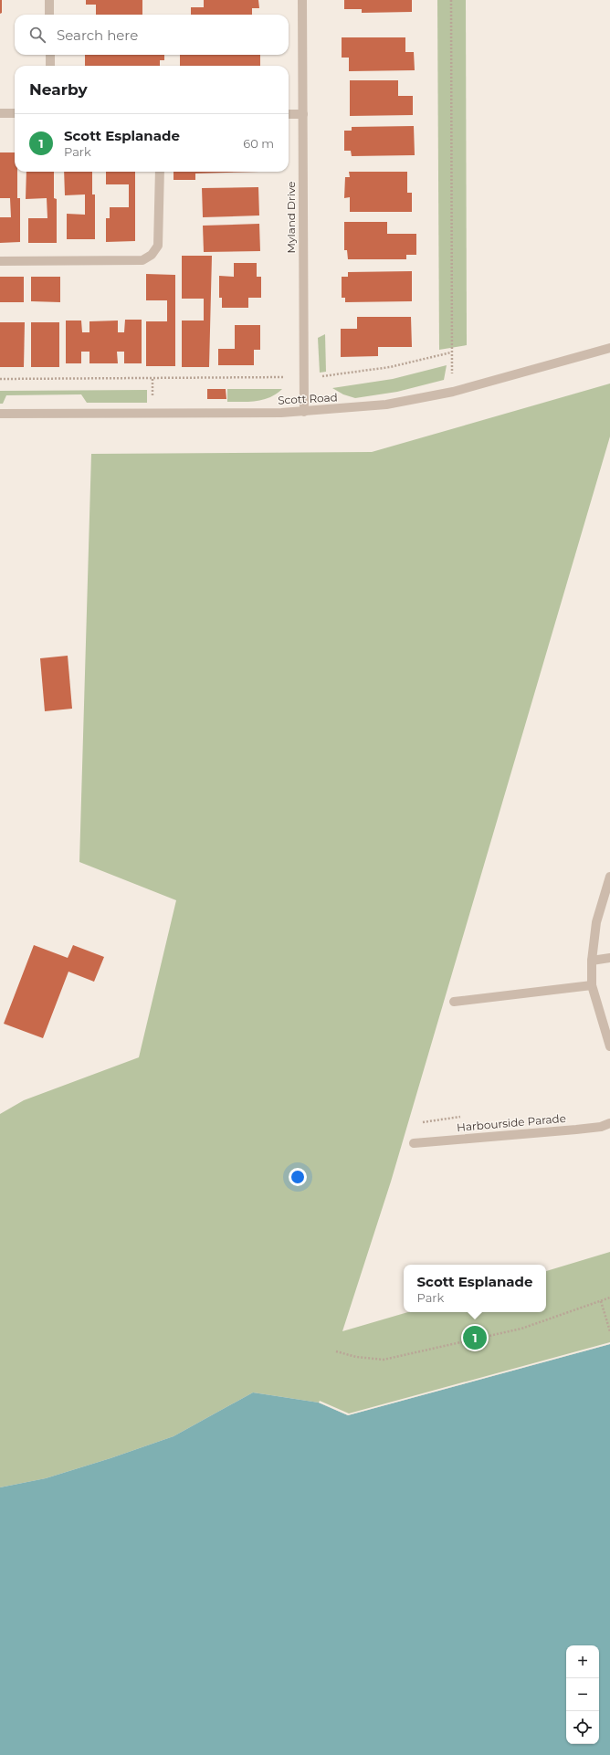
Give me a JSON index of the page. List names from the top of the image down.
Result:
{
  "streets": {
    "street": ["Myland Drive", "Scott Road", "Harbourside Parade"]
  },
  "crossings": [
    ["Myland Drive", "Scott Road"]
  ],
  "page": {
    "search": "Search here",
    "heading": "Nearby",
    "list": [
      {
        "mark": "1",
        "name": "Scott Esplanade",
        "note": "Park",
        "value": "60 m"
      }
    ],
    "popup": ["Scott Esplanade", "Park"],
    "pins": "1",
    "map_buttons": ["+", "−"]
  }
}
